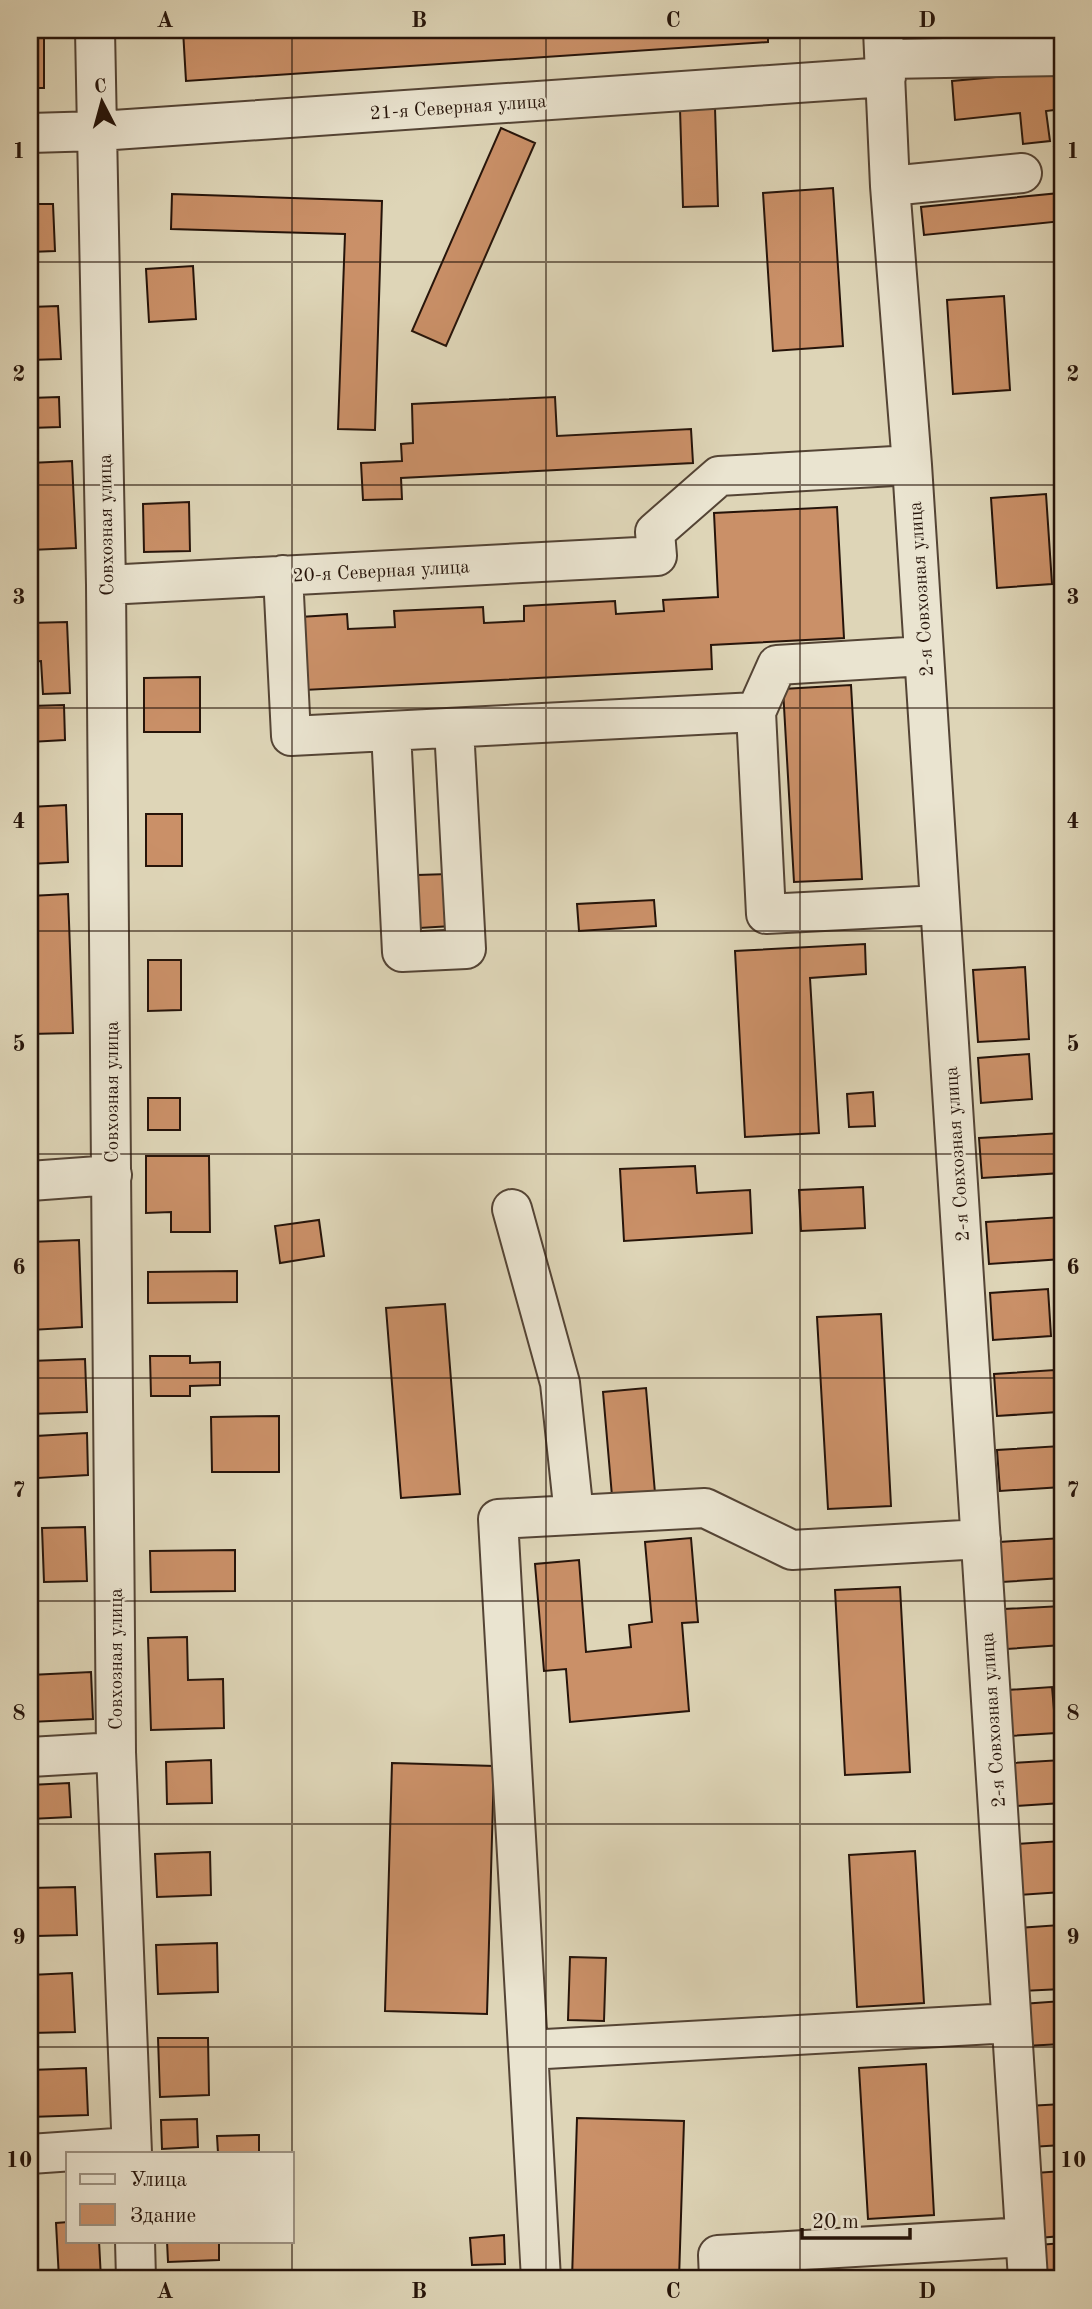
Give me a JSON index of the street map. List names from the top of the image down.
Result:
{
  "streets": {
    "street": [
      "21-я Северная улица",
      "Совхозная улица",
      "20-я Северная улица",
      "2-я Совхозная улица"
    ]
  },
  "crossings": [
    ["21-я Северная улица", "Совхозная улица"],
    ["21-я Северная улица", "2-я Совхозная улица"],
    ["Совхозная улица", "20-я Северная улица"],
    ["20-я Северная улица", "2-я Совхозная улица"]
  ],
  "legend": ["Улица", "Здание"],
  "scale_bar": "20 m",
  "north": "top",
  "grid": {
    "columns": [
      "A",
      "B",
      "C",
      "D"
    ],
    "rows": [
      "1",
      "2",
      "3",
      "4",
      "5",
      "6",
      "7",
      "8",
      "9",
      "10"
    ]
  }
}
